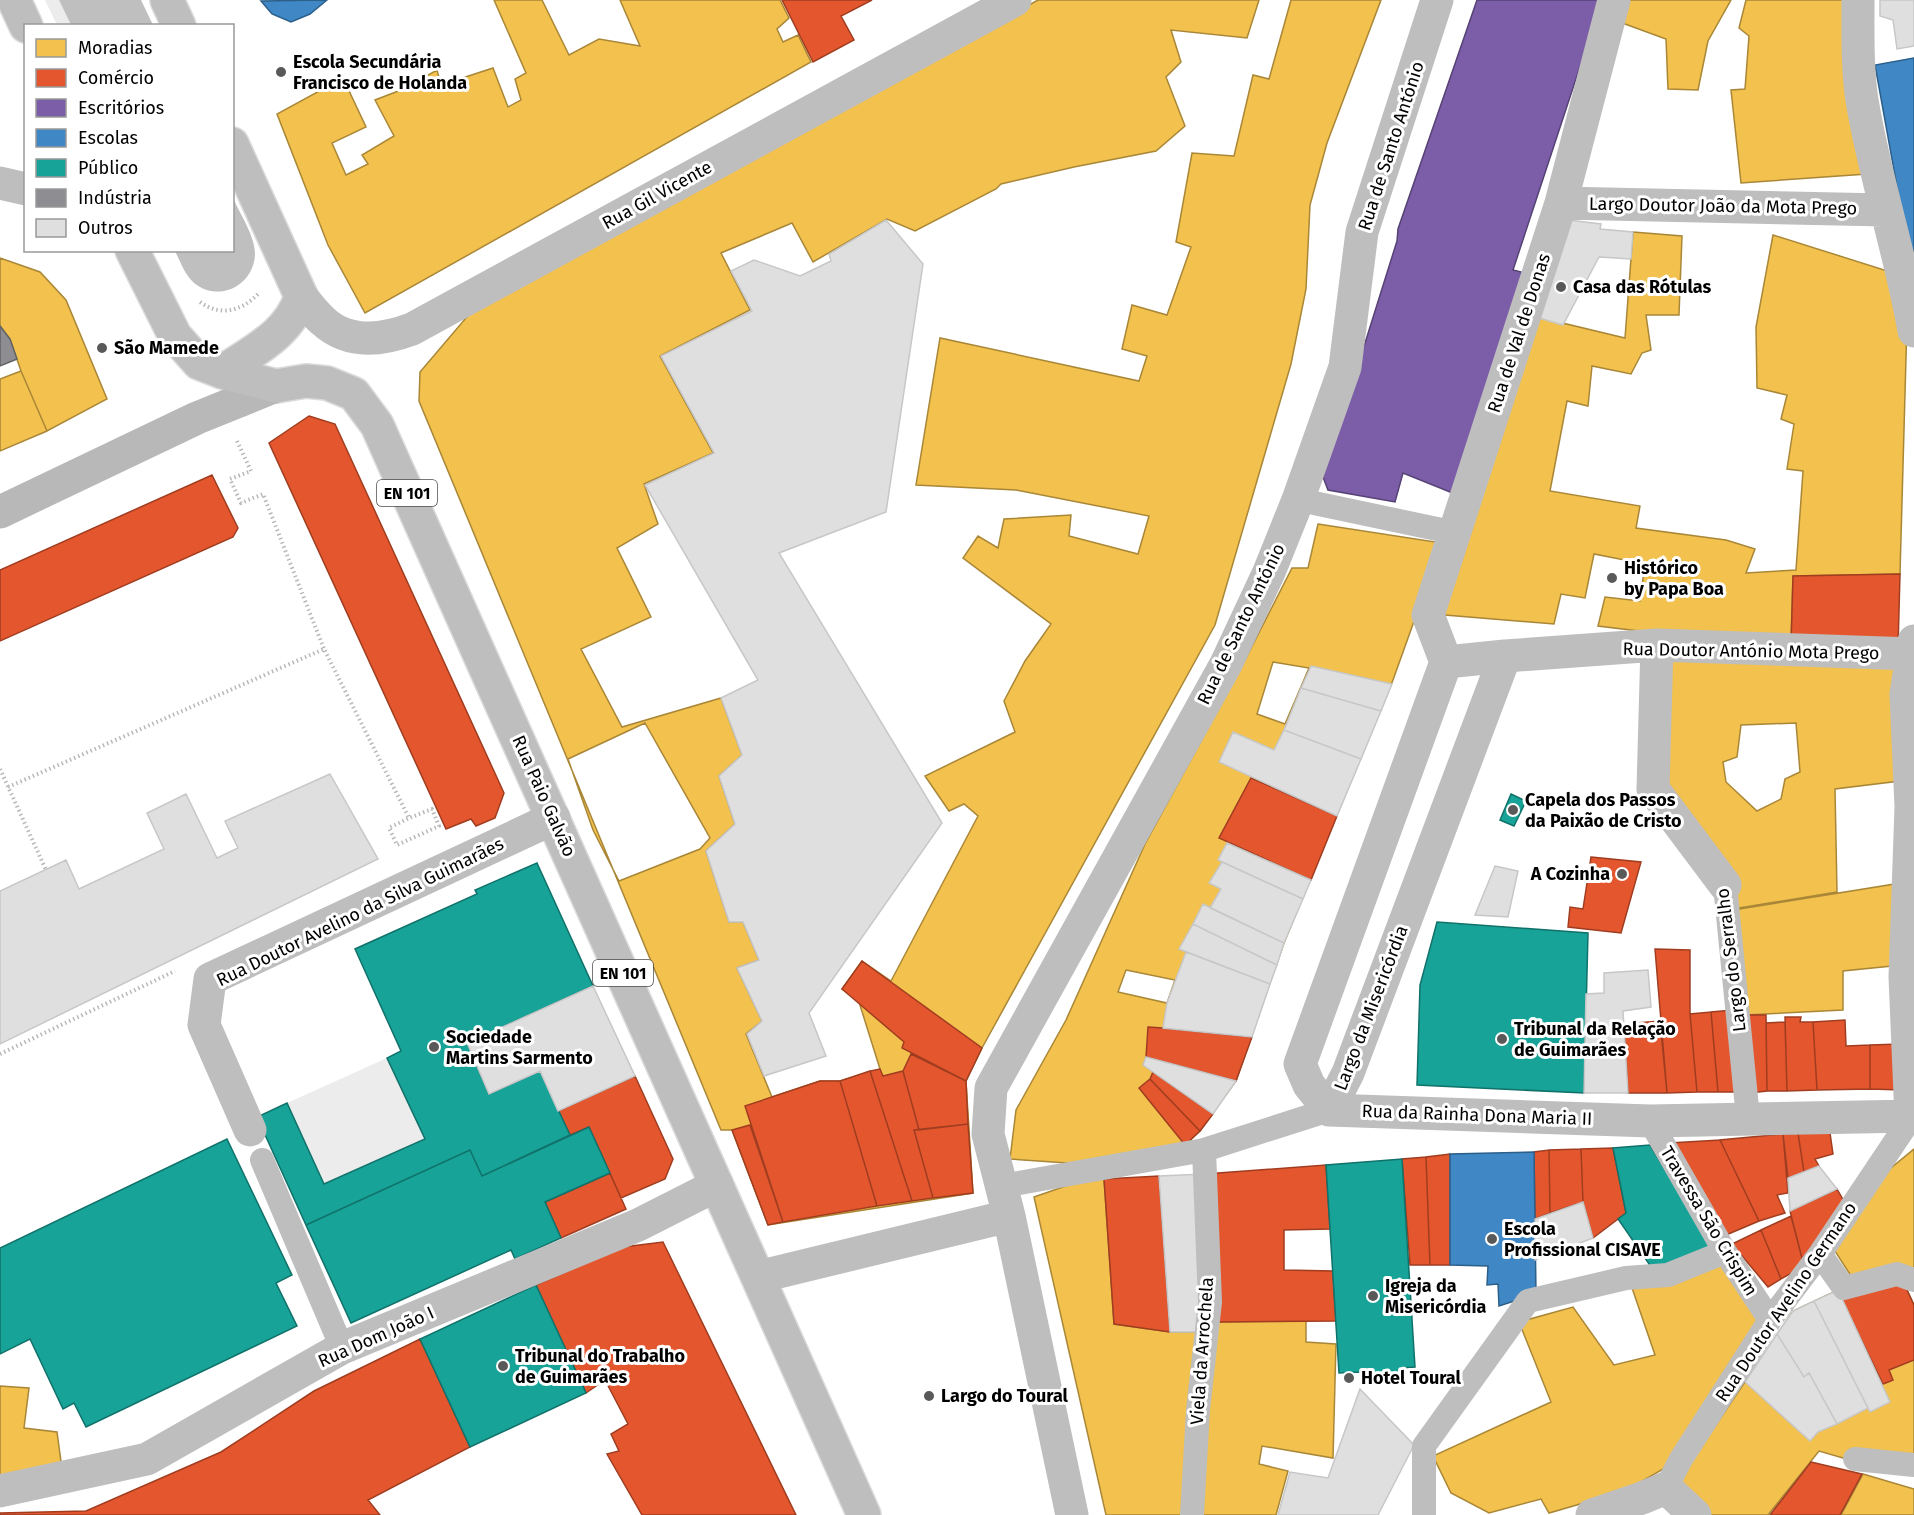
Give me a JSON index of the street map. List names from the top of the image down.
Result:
{
  "streets": {
    "street": [
      "Rua de Santo António",
      "Rua Gil Vicente",
      "Largo Doutor João da Mota Prego",
      "Rua de Val de Donas",
      "EN 101",
      "Rua Doutor António Mota Prego",
      "Rua Paio Galvão",
      "Rua Doutor Avelino da Silva Guimarães",
      "Largo do Serralho",
      "Largo da Misericórdia",
      "Rua da Rainha Dona Maria II",
      "Travessa São Crispim",
      "Rua Doutor Avelino Germano",
      "Rua Dom João I",
      "Viela da Arrochela"
    ]
  },
  "crossings": [
    ["Rua de Santo António", "Rua da Rainha Dona Maria II"],
    ["Largo Doutor João da Mota Prego", "Rua de Val de Donas"],
    ["Rua de Val de Donas", "Rua Doutor António Mota Prego"],
    ["Rua de Val de Donas", "Largo da Misericórdia"],
    ["EN 101", "Rua Paio Galvão"],
    ["Rua Doutor António Mota Prego", "Largo do Serralho"],
    ["Rua Doutor António Mota Prego", "Largo da Misericórdia"],
    ["Rua Paio Galvão", "Rua Doutor Avelino da Silva Guimarães"],
    ["Rua Paio Galvão", "Rua Dom João I"],
    ["Largo do Serralho", "Rua da Rainha Dona Maria II"],
    ["Largo da Misericórdia", "Rua da Rainha Dona Maria II"],
    ["Rua da Rainha Dona Maria II", "Travessa São Crispim"],
    ["Rua da Rainha Dona Maria II", "Rua Doutor Avelino Germano"],
    ["Rua da Rainha Dona Maria II", "Viela da Arrochela"],
    ["Travessa São Crispim", "Rua Doutor Avelino Germano"]
  ],
  "places": [
    "Escola Secundária Francisco de Holanda",
    "Casa das Rótulas",
    "São Mamede",
    "Histórico by Papa Boa",
    "Capela dos Passos da Paixão de Cristo",
    "A Cozinha",
    "Tribunal da Relação de Guimarães",
    "Sociedade Martins Sarmento",
    "Escola Profissional CISAVE",
    "Igreja da Misericórdia",
    "Tribunal do Trabalho de Guimarães",
    "Hotel Toural",
    "Largo do Toural"
  ],
  "legend": [
    "Moradias",
    "Comércio",
    "Escritórios",
    "Escolas",
    "Público",
    "Indústria",
    "Outros"
  ]
}
